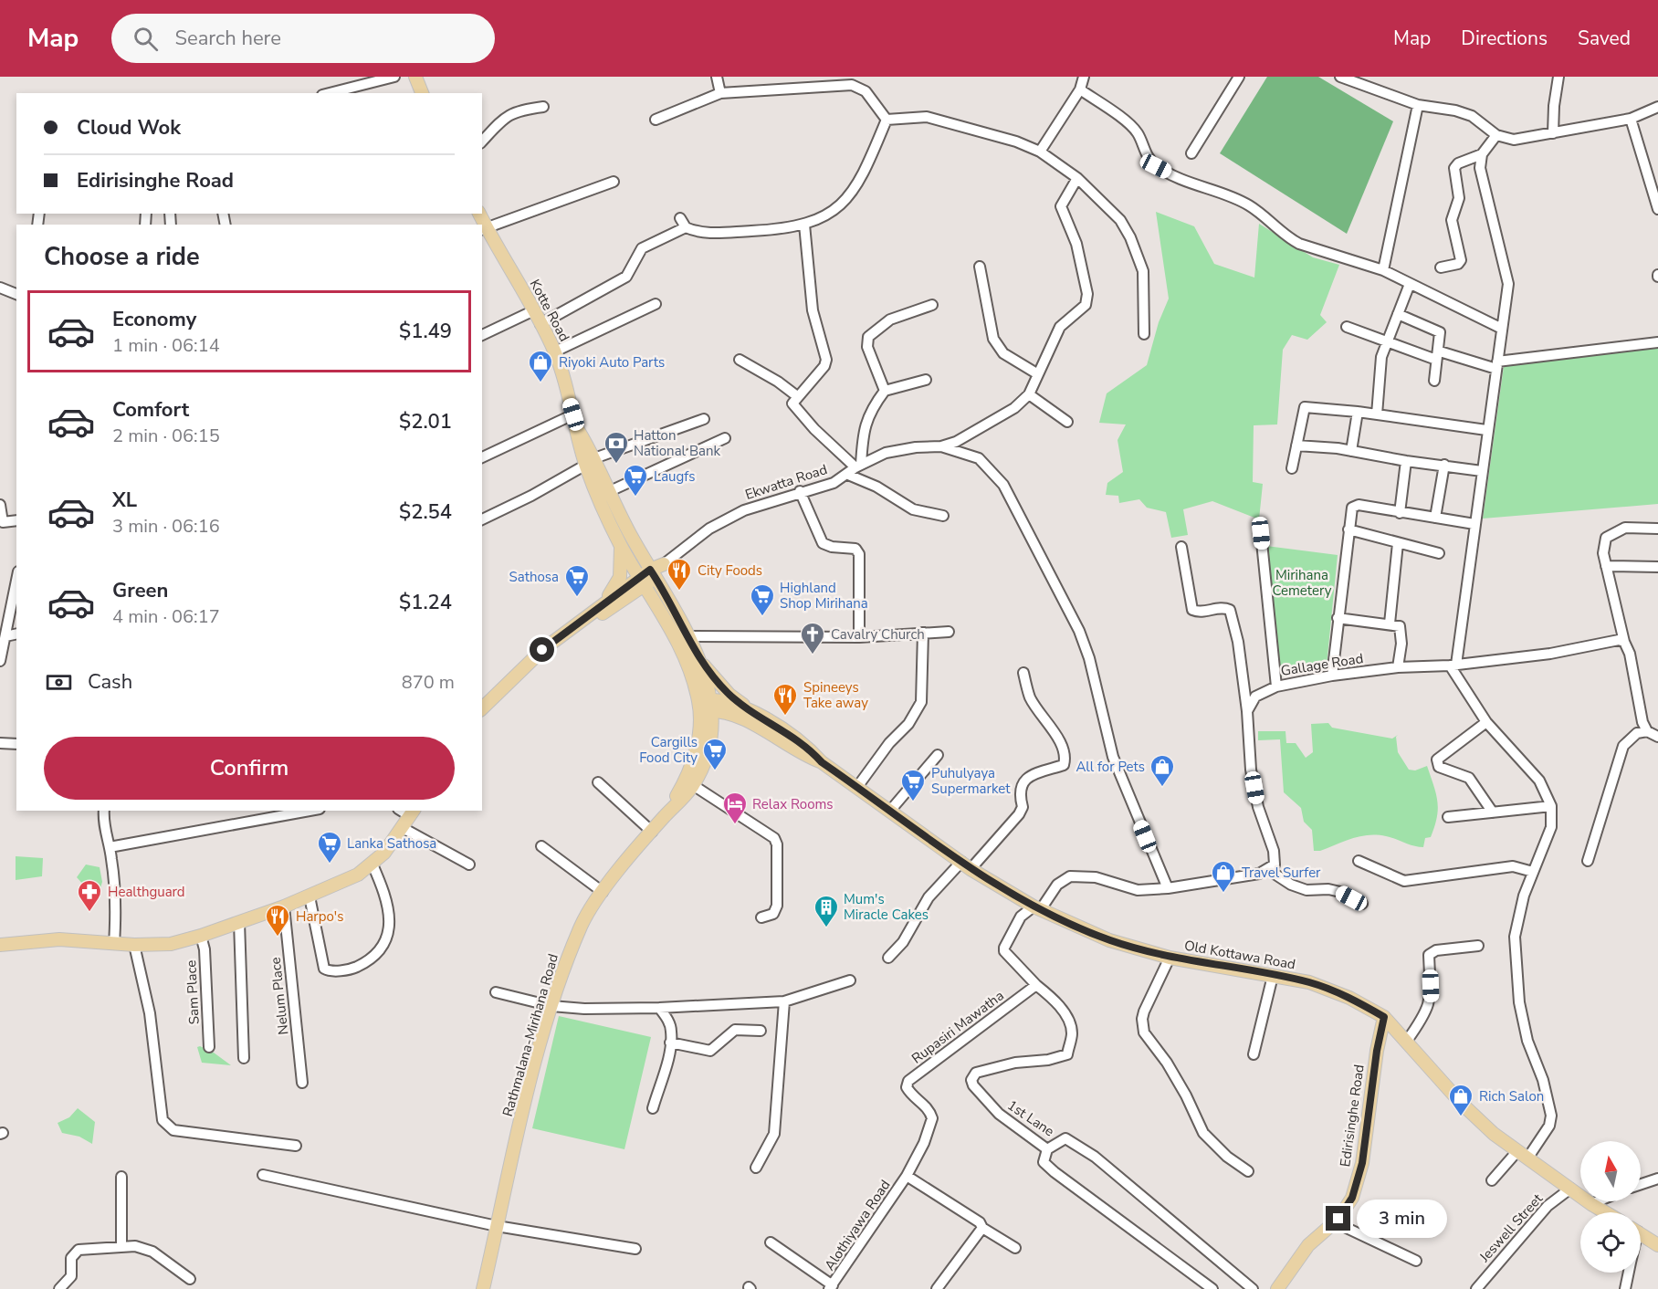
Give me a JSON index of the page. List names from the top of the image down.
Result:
{
  "streets": {
    "main road": [
      "Kotte Road",
      "Old Kottawa Road",
      "Rathmalana-Mirihana Road",
      "Edirisinghe Road"
    ],
    "street": [
      "Ekwatta Road",
      "Gallage Road",
      "Sam Place",
      "Nelum Place",
      "Rupasiri Mawatha",
      "1st Lane",
      "Alothiyawa Road",
      "Jeswell Street"
    ]
  },
  "crossings": [
    ["Old Kottawa Road", "Rathmalana-Mirihana Road"],
    ["Old Kottawa Road", "Edirisinghe Road"],
    ["Old Kottawa Road", "Jeswell Street"],
    ["Rupasiri Mawatha", "1st Lane"],
    ["Rupasiri Mawatha", "Alothiyawa Road"]
  ],
  "parks": ["Mirihana Cemetery"],
  "places": {
    "shop": [
      "Riyoki Auto Parts",
      "All for Pets",
      "Travel Surfer",
      "Rich Salon"
    ],
    "bank": ["Hatton National Bank"],
    "supermarket": [
      "Laugfs",
      "Sathosa",
      "Highland Shop Mirihana",
      "Cargills Food City",
      "Puhulyaya Supermarket",
      "Lanka Sathosa"
    ],
    "restaurant": ["City Foods", "Spineeys Take away", "Harpo's"],
    "church": ["Cavalry Church"],
    "hotel": ["Relax Rooms"],
    "pharmacy": ["Healthguard"],
    "building": ["Mum's Miracle Cakes"]
  },
  "north": "top",
  "page": {
    "header": "Map",
    "search": "Search here",
    "nav": ["Map", "Directions", "Saved"],
    "banner": ["Cloud Wok", "Edirisinghe Road"],
    "heading": "Choose a ride",
    "list": [
      {
        "name": "Economy",
        "note": "1 min · 06:14",
        "value": "$1.49"
      },
      {
        "name": "Comfort",
        "note": "2 min · 06:15",
        "value": "$2.01"
      },
      {
        "name": "XL",
        "note": "3 min · 06:16",
        "value": "$2.54"
      },
      {
        "name": "Green",
        "note": "4 min · 06:17",
        "value": "$1.24"
      }
    ],
    "pay": ["Cash", "870 m"],
    "buttons": "Confirm",
    "bubble": "3 min"
  }
}
